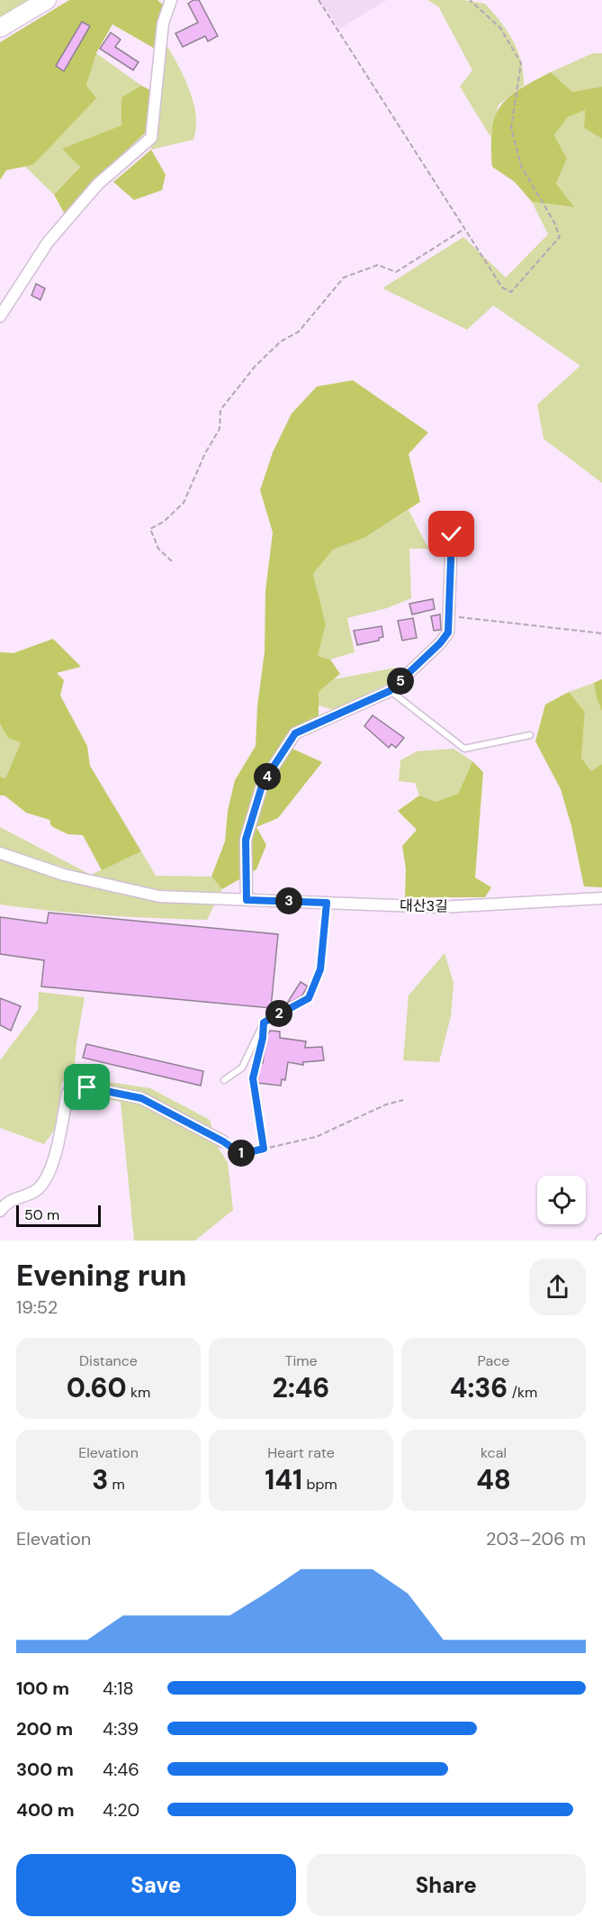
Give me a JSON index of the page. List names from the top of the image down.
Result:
{
  "streets": {
    "street": ["대산3길"]
  },
  "scale_bar": "50 m",
  "page": {
    "pins": [
      "5",
      "4",
      "3",
      "2",
      "1"
    ],
    "scale": "50 m",
    "heading": ["Evening run", "19:52"],
    "stats": [
      ["Distance", "0.60 km"],
      ["Time", "2:46"],
      ["Pace", "4:36 /km"],
      ["Elevation", "3 m"],
      ["Heart rate", "141 bpm"],
      ["kcal", "48"]
    ],
    "chart": ["Elevation", "203–206 m"],
    "list": [
      {
        "name": "100 m",
        "note": "4:18"
      },
      {
        "name": "200 m",
        "note": "4:39"
      },
      {
        "name": "300 m",
        "note": "4:46"
      },
      {
        "name": "400 m",
        "note": "4:20"
      }
    ],
    "buttons": ["Save", "Share"]
  }
}
